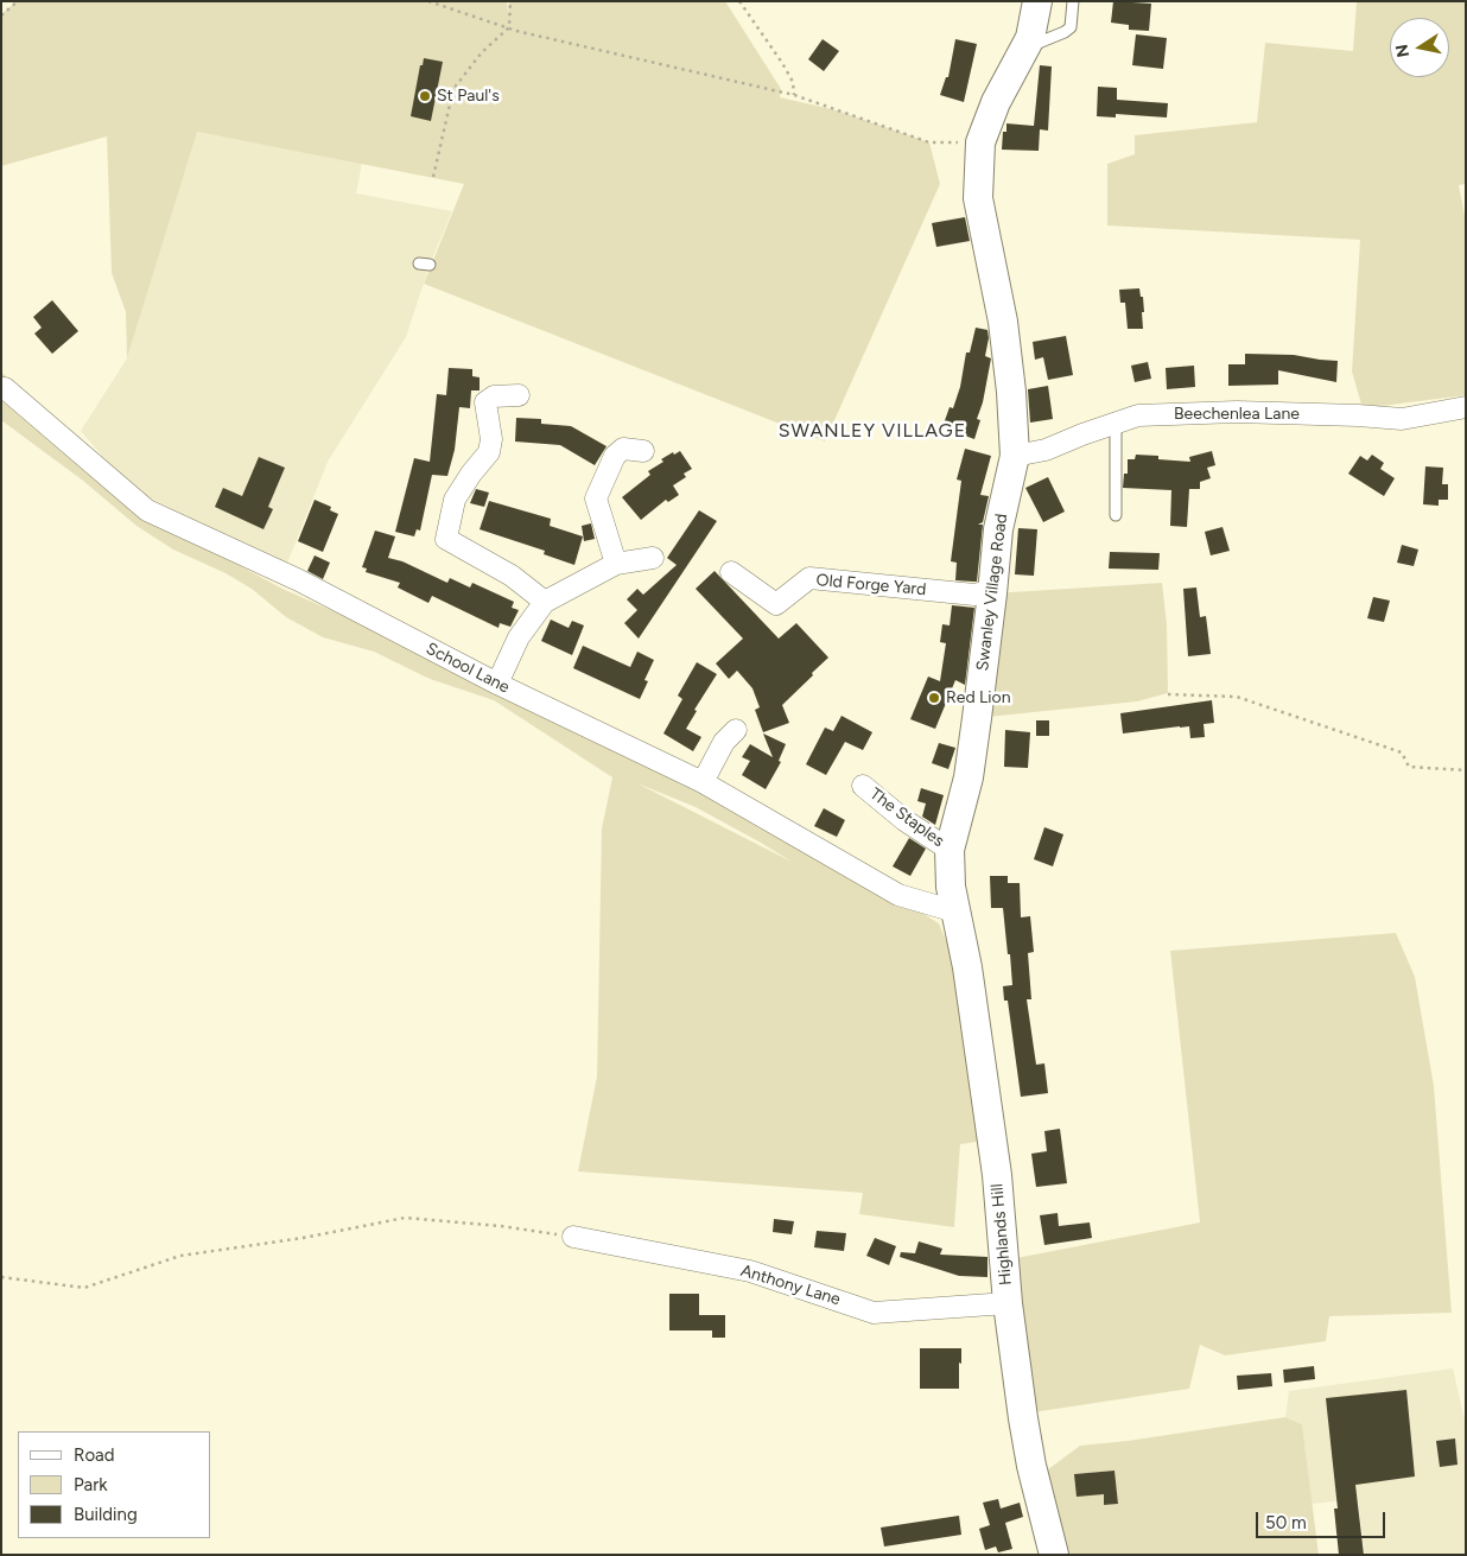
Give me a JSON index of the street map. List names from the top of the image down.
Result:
{
  "streets": {
    "street": [
      "Beechenlea Lane",
      "Old Forge Yard",
      "Swanley Village Road",
      "School Lane",
      "The Staples",
      "Highlands Hill",
      "Anthony Lane"
    ]
  },
  "crossings": [
    ["Beechenlea Lane", "Swanley Village Road"],
    ["Old Forge Yard", "Swanley Village Road"],
    ["Swanley Village Road", "School Lane"],
    ["Swanley Village Road", "The Staples"],
    ["Swanley Village Road", "Highlands Hill"],
    ["School Lane", "Highlands Hill"],
    ["Highlands Hill", "Anthony Lane"]
  ],
  "districts": ["SWANLEY VILLAGE"],
  "places": ["St Paul's", "Red Lion"],
  "legend": ["Road", "Park", "Building"],
  "scale_bar": "50 m",
  "north": "left"
}
